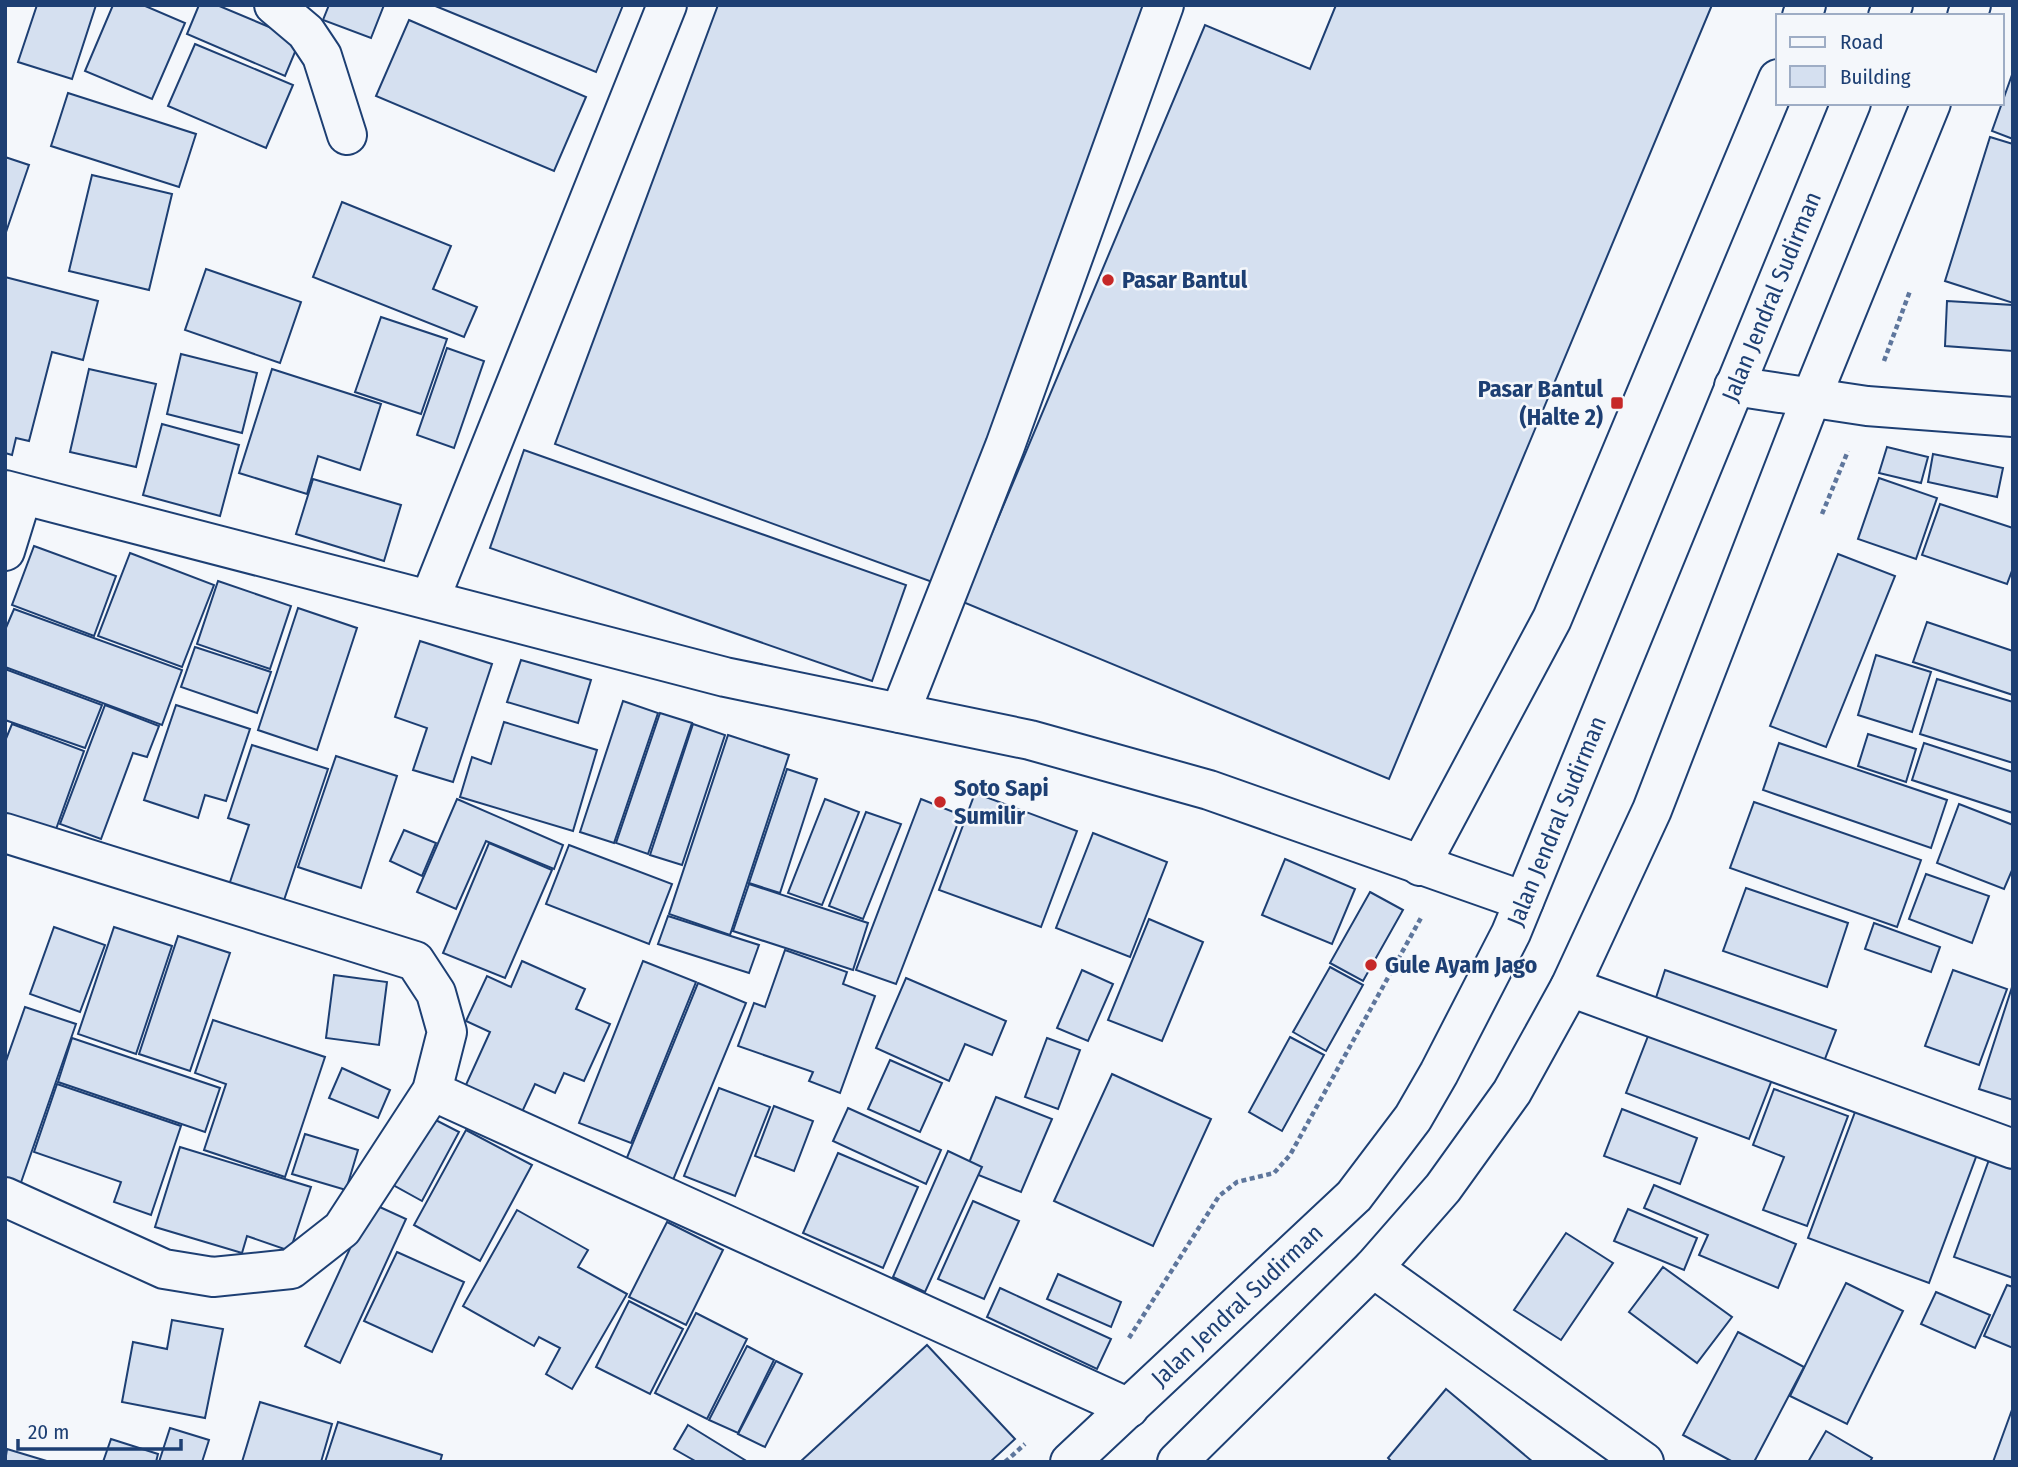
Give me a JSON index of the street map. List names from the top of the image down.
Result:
{
  "streets": {
    "street": ["Jalan Jendral Sudirman"]
  },
  "places": {
    "other": ["Pasar Bantul", "Soto Sapi Sumilir", "Gule Ayam Jago"],
    "transit": ["Pasar Bantul (Halte 2)"]
  },
  "legend": ["Road", "Building"],
  "scale_bar": "20 m"
}
